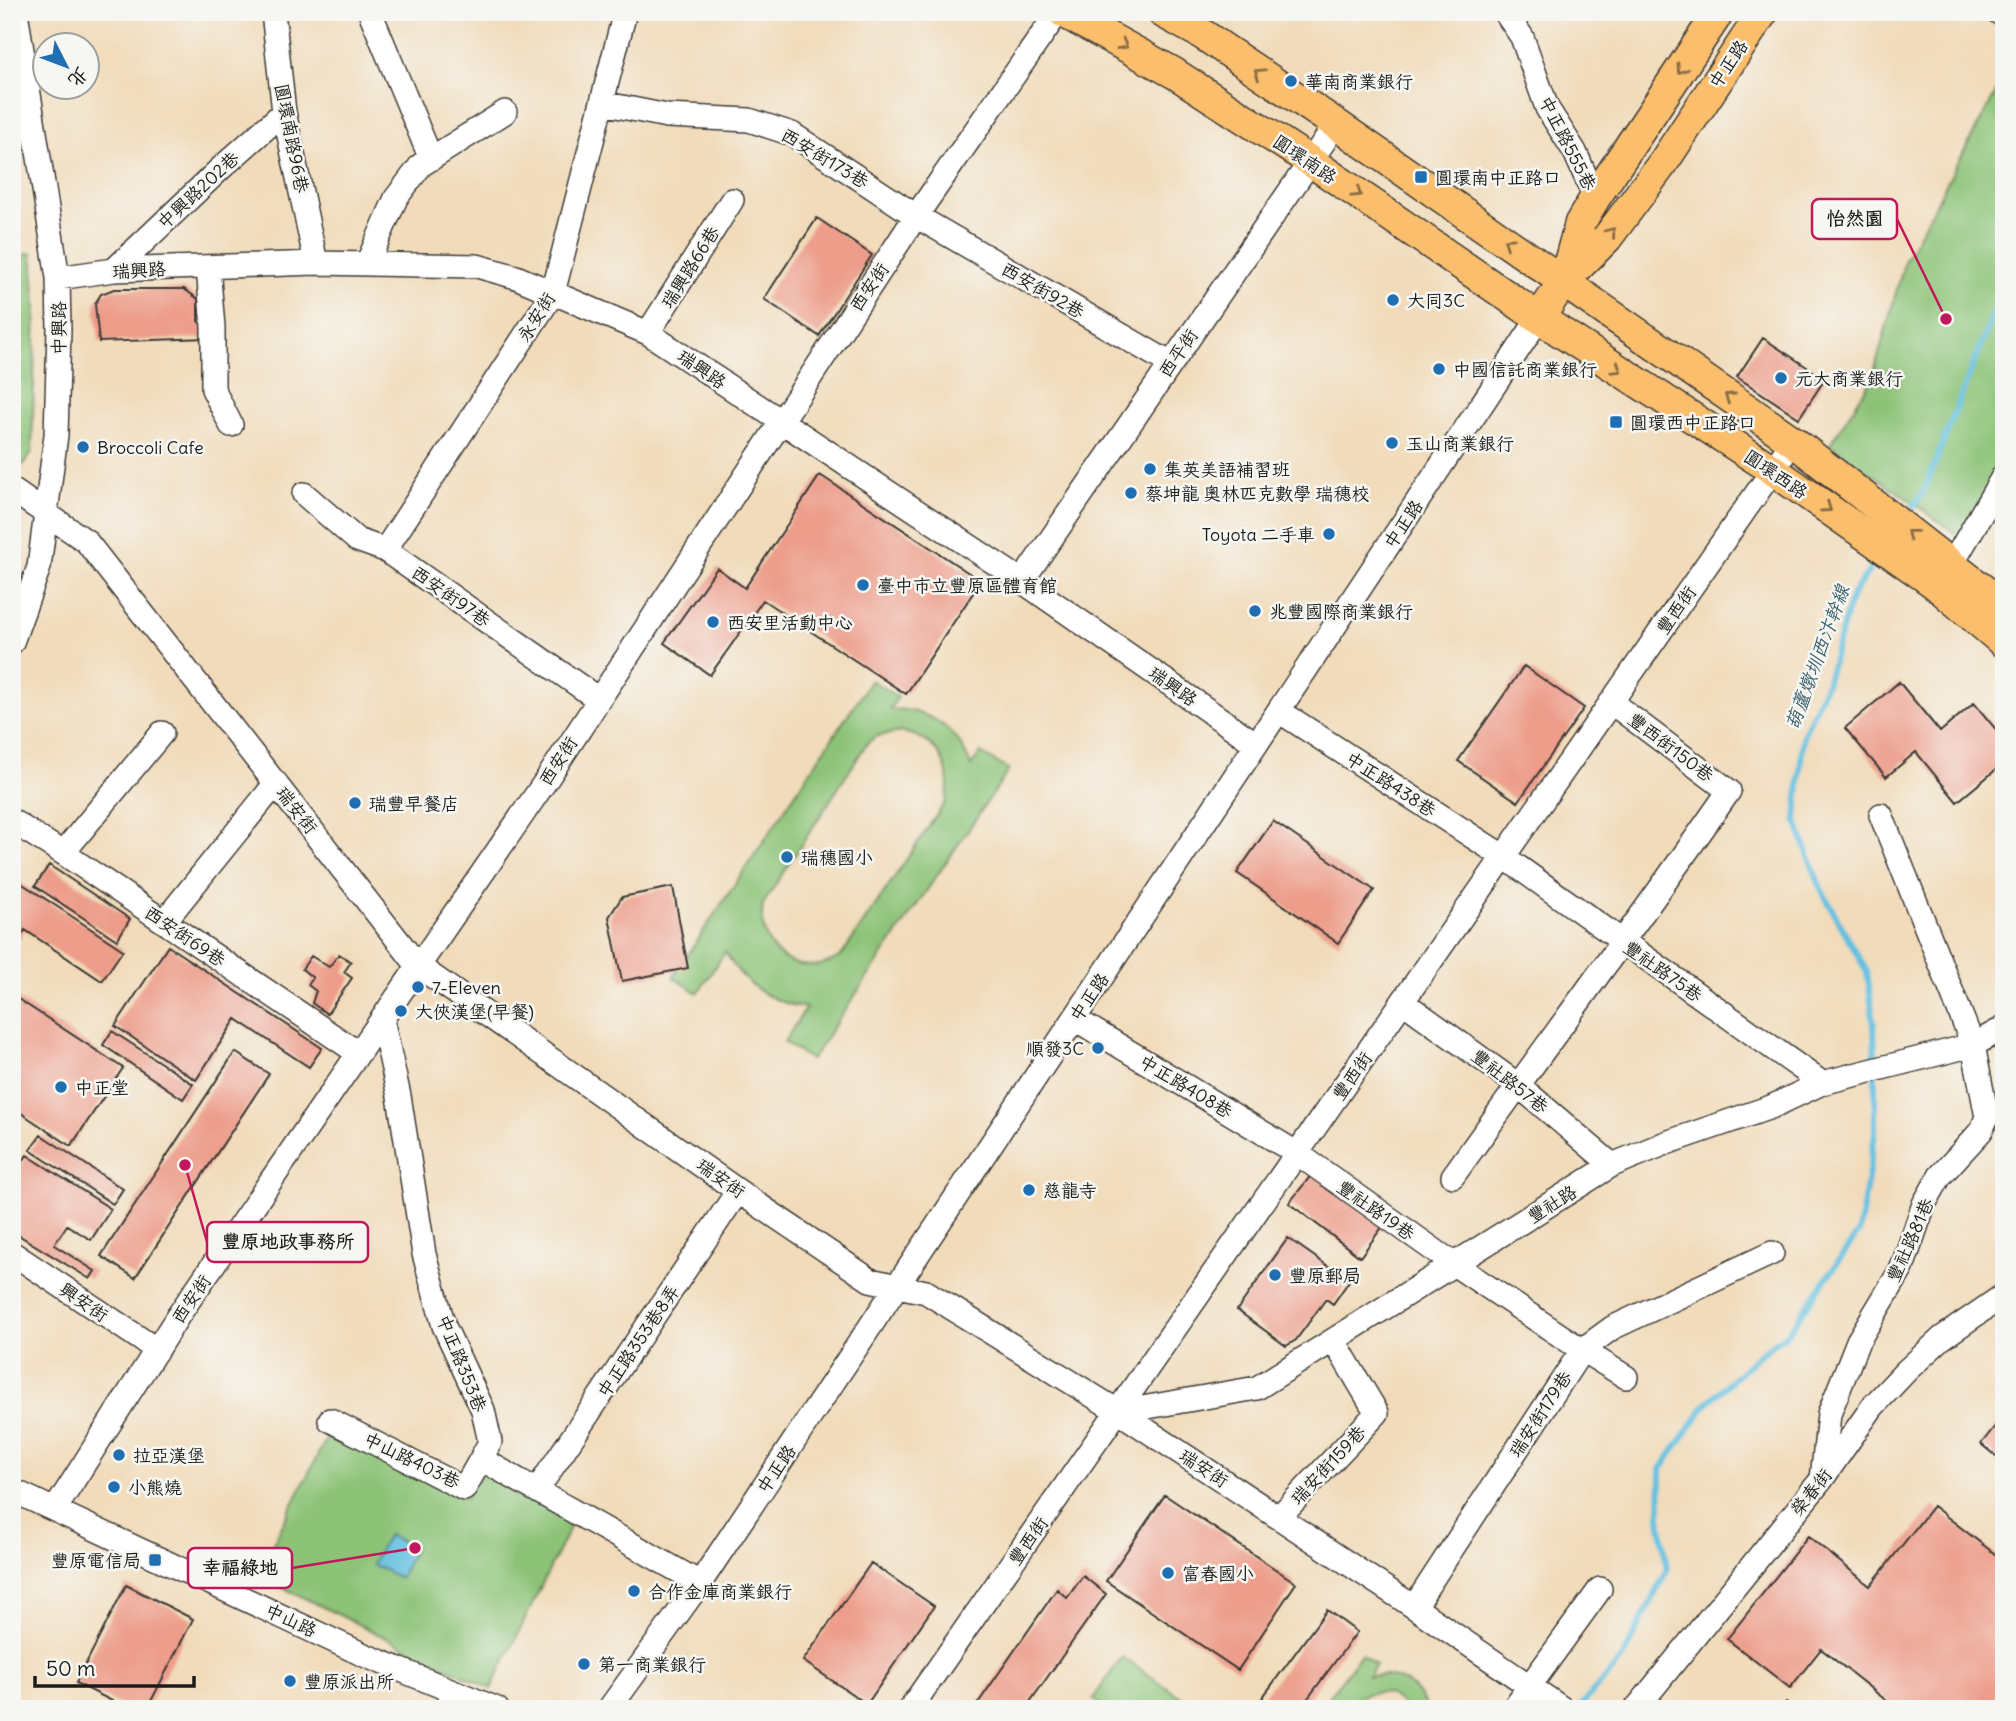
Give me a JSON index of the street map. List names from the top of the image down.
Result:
{
  "streets": {
    "main road": ["中正路", "圓環南路", "圓環西路"],
    "street": [
      "圓環南路96巷",
      "中正路555巷",
      "西安街173巷",
      "中興路202巷",
      "瑞興路66巷",
      "瑞興路",
      "西安街",
      "西安街92巷",
      "永安街",
      "中興路",
      "西平街",
      "西安街97巷",
      "豐西街",
      "豐西街150巷",
      "中正路438巷",
      "瑞安街",
      "西安街69巷",
      "豐社路75巷",
      "豐社路57巷",
      "中正路408巷",
      "豐社路",
      "豐社路19巷",
      "豐社路81巷",
      "興安街",
      "中正路353巷8弄",
      "中正路353巷",
      "瑞安街179巷",
      "中山路403巷",
      "瑞安街159巷",
      "榮春街",
      "中山路"
    ]
  },
  "crossings": [
    ["中正路", "中正路555巷"],
    ["中正路", "圓環南路"],
    ["中正路", "瑞興路"],
    ["中正路", "圓環西路"],
    ["中正路", "中正路438巷"],
    ["中正路", "瑞安街"],
    ["中正路", "中正路408巷"],
    ["圓環南路96巷", "中興路202巷"],
    ["圓環南路96巷", "瑞興路"],
    ["西安街173巷", "西安街"],
    ["西安街173巷", "西安街92巷"],
    ["西安街173巷", "永安街"],
    ["圓環南路", "西平街"],
    ["圓環南路", "圓環西路"],
    ["中興路202巷", "瑞興路"],
    ["瑞興路66巷", "瑞興路"],
    ["瑞興路", "西安街"],
    ["瑞興路", "永安街"],
    ["瑞興路", "中興路"],
    ["瑞興路", "西平街"],
    ["西安街", "西安街92巷"],
    ["西安街", "西安街97巷"],
    ["西安街", "瑞安街"],
    ["西安街", "西安街69巷"],
    ["西安街", "興安街"],
    ["西安街", "中正路353巷"],
    ["西安街", "中山路"],
    ["西安街92巷", "西平街"],
    ["永安街", "西安街97巷"],
    ["中興路", "瑞安街"],
    ["圓環西路", "豐西街"],
    ["豐西街", "豐西街150巷"],
    ["豐西街", "中正路438巷"],
    ["豐西街", "瑞安街"],
    ["豐西街", "豐社路75巷"],
    ["豐西街", "豐社路57巷"],
    ["豐西街", "中正路408巷"],
    ["豐西街", "豐社路"],
    ["豐西街", "豐社路19巷"],
    ["豐西街150巷", "豐社路75巷"],
    ["中正路438巷", "豐社路75巷"],
    ["瑞安街", "豐社路"],
    ["瑞安街", "中正路353巷8弄"],
    ["瑞安街", "瑞安街179巷"],
    ["瑞安街", "瑞安街159巷"],
    ["豐社路75巷", "豐社路"],
    ["豐社路57巷", "豐社路"],
    ["中正路408巷", "豐社路19巷"],
    ["豐社路", "豐社路19巷"],
    ["豐社路", "豐社路81巷"],
    ["豐社路", "瑞安街159巷"],
    ["豐社路81巷", "榮春街"],
    ["中正路353巷", "中山路403巷"]
  ],
  "water": ["葫蘆燉圳西汴幹線"],
  "places": {
    "other": [
      "華南商業銀行",
      "大同3C",
      "怡然園",
      "中國信託商業銀行",
      "元大商業銀行",
      "玉山商業銀行",
      "Broccoli Cafe",
      "集英美語補習班",
      "蔡坤龍 奧林匹克數學 瑞穗校",
      "Toyota 二手車",
      "臺中市立豐原區體育館",
      "兆豐國際商業銀行",
      "西安里活動中心",
      "瑞豐早餐店",
      "瑞穗國小",
      "7-Eleven",
      "大俠漢堡(早餐)",
      "順發3C",
      "中正堂",
      "豐原地政事務所",
      "慈龍寺",
      "豐原郵局",
      "拉亞漢堡",
      "小熊燒",
      "幸福綠地",
      "富春國小",
      "合作金庫商業銀行",
      "第一商業銀行",
      "豐原派出所"
    ],
    "transit": ["圓環南中正路口", "圓環西中正路口", "豐原電信局"]
  },
  "scale_bar": "50 m",
  "north": "bottom right"
}
